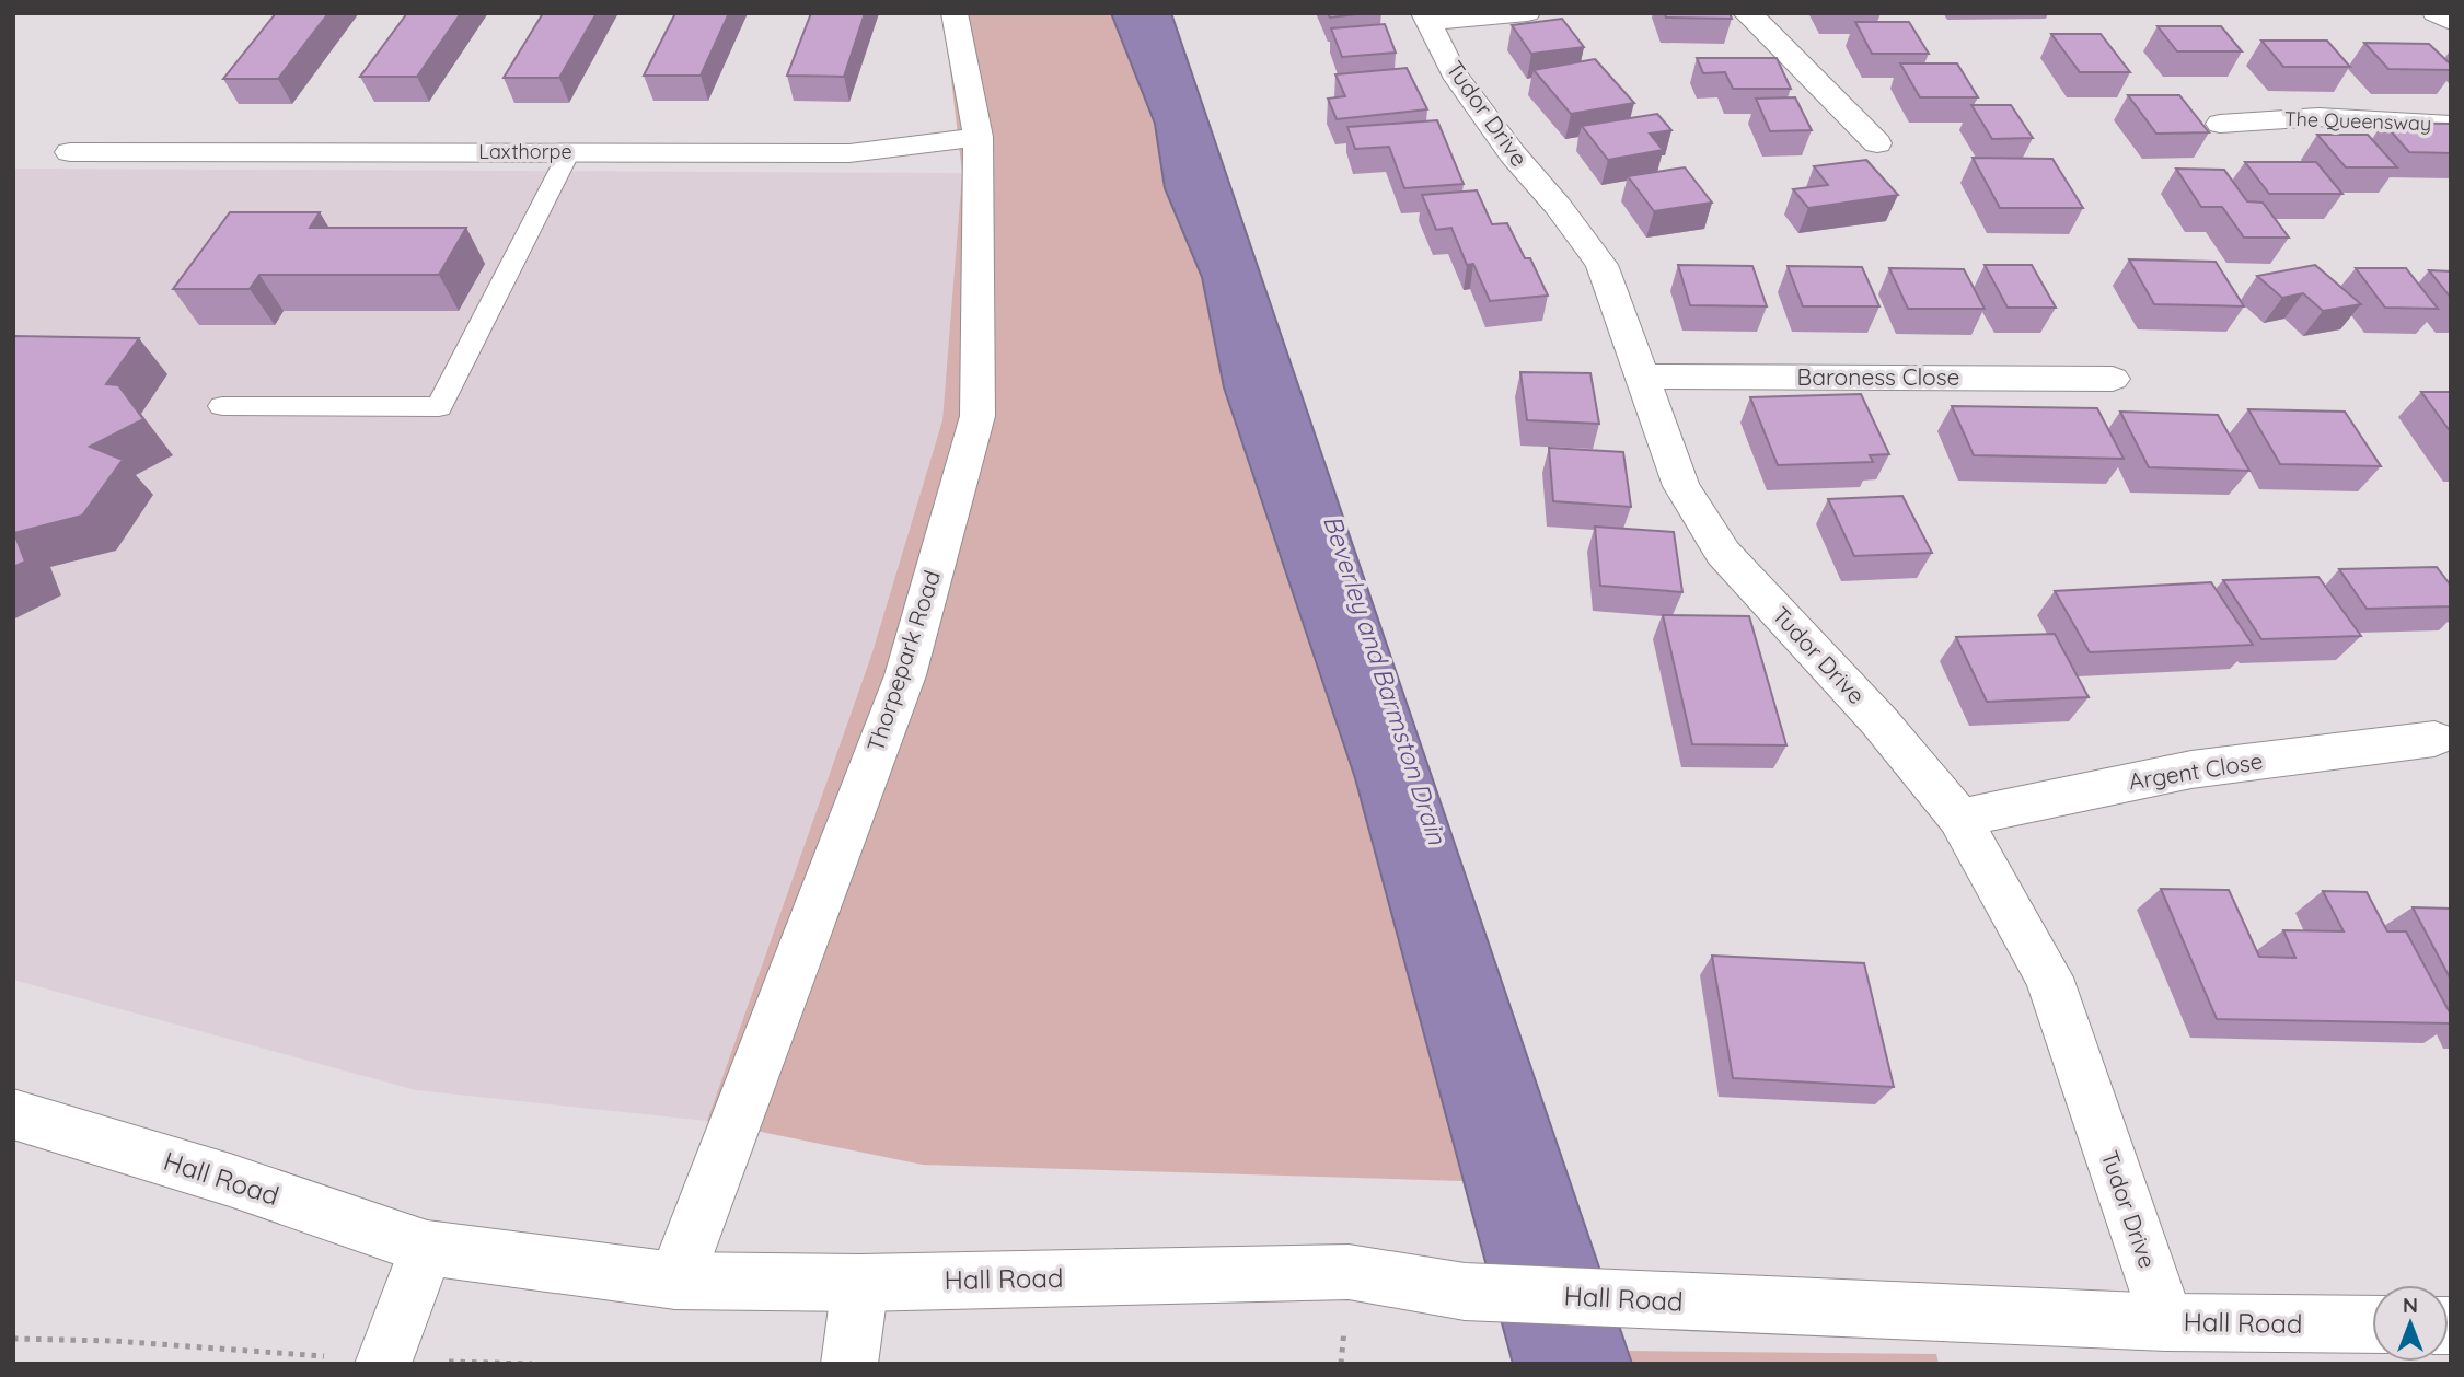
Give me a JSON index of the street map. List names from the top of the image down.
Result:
{
  "streets": {
    "street": [
      "Tudor Drive",
      "The Queensway",
      "Laxthorpe",
      "Baroness Close",
      "Thorpepark Road",
      "Argent Close",
      "Hall Road"
    ]
  },
  "crossings": [
    ["Tudor Drive", "Baroness Close"],
    ["Tudor Drive", "Argent Close"],
    ["Tudor Drive", "Hall Road"],
    ["Laxthorpe", "Thorpepark Road"],
    ["Thorpepark Road", "Hall Road"]
  ],
  "water": ["Beverley and Barmston Drain"],
  "north": "top"
}
